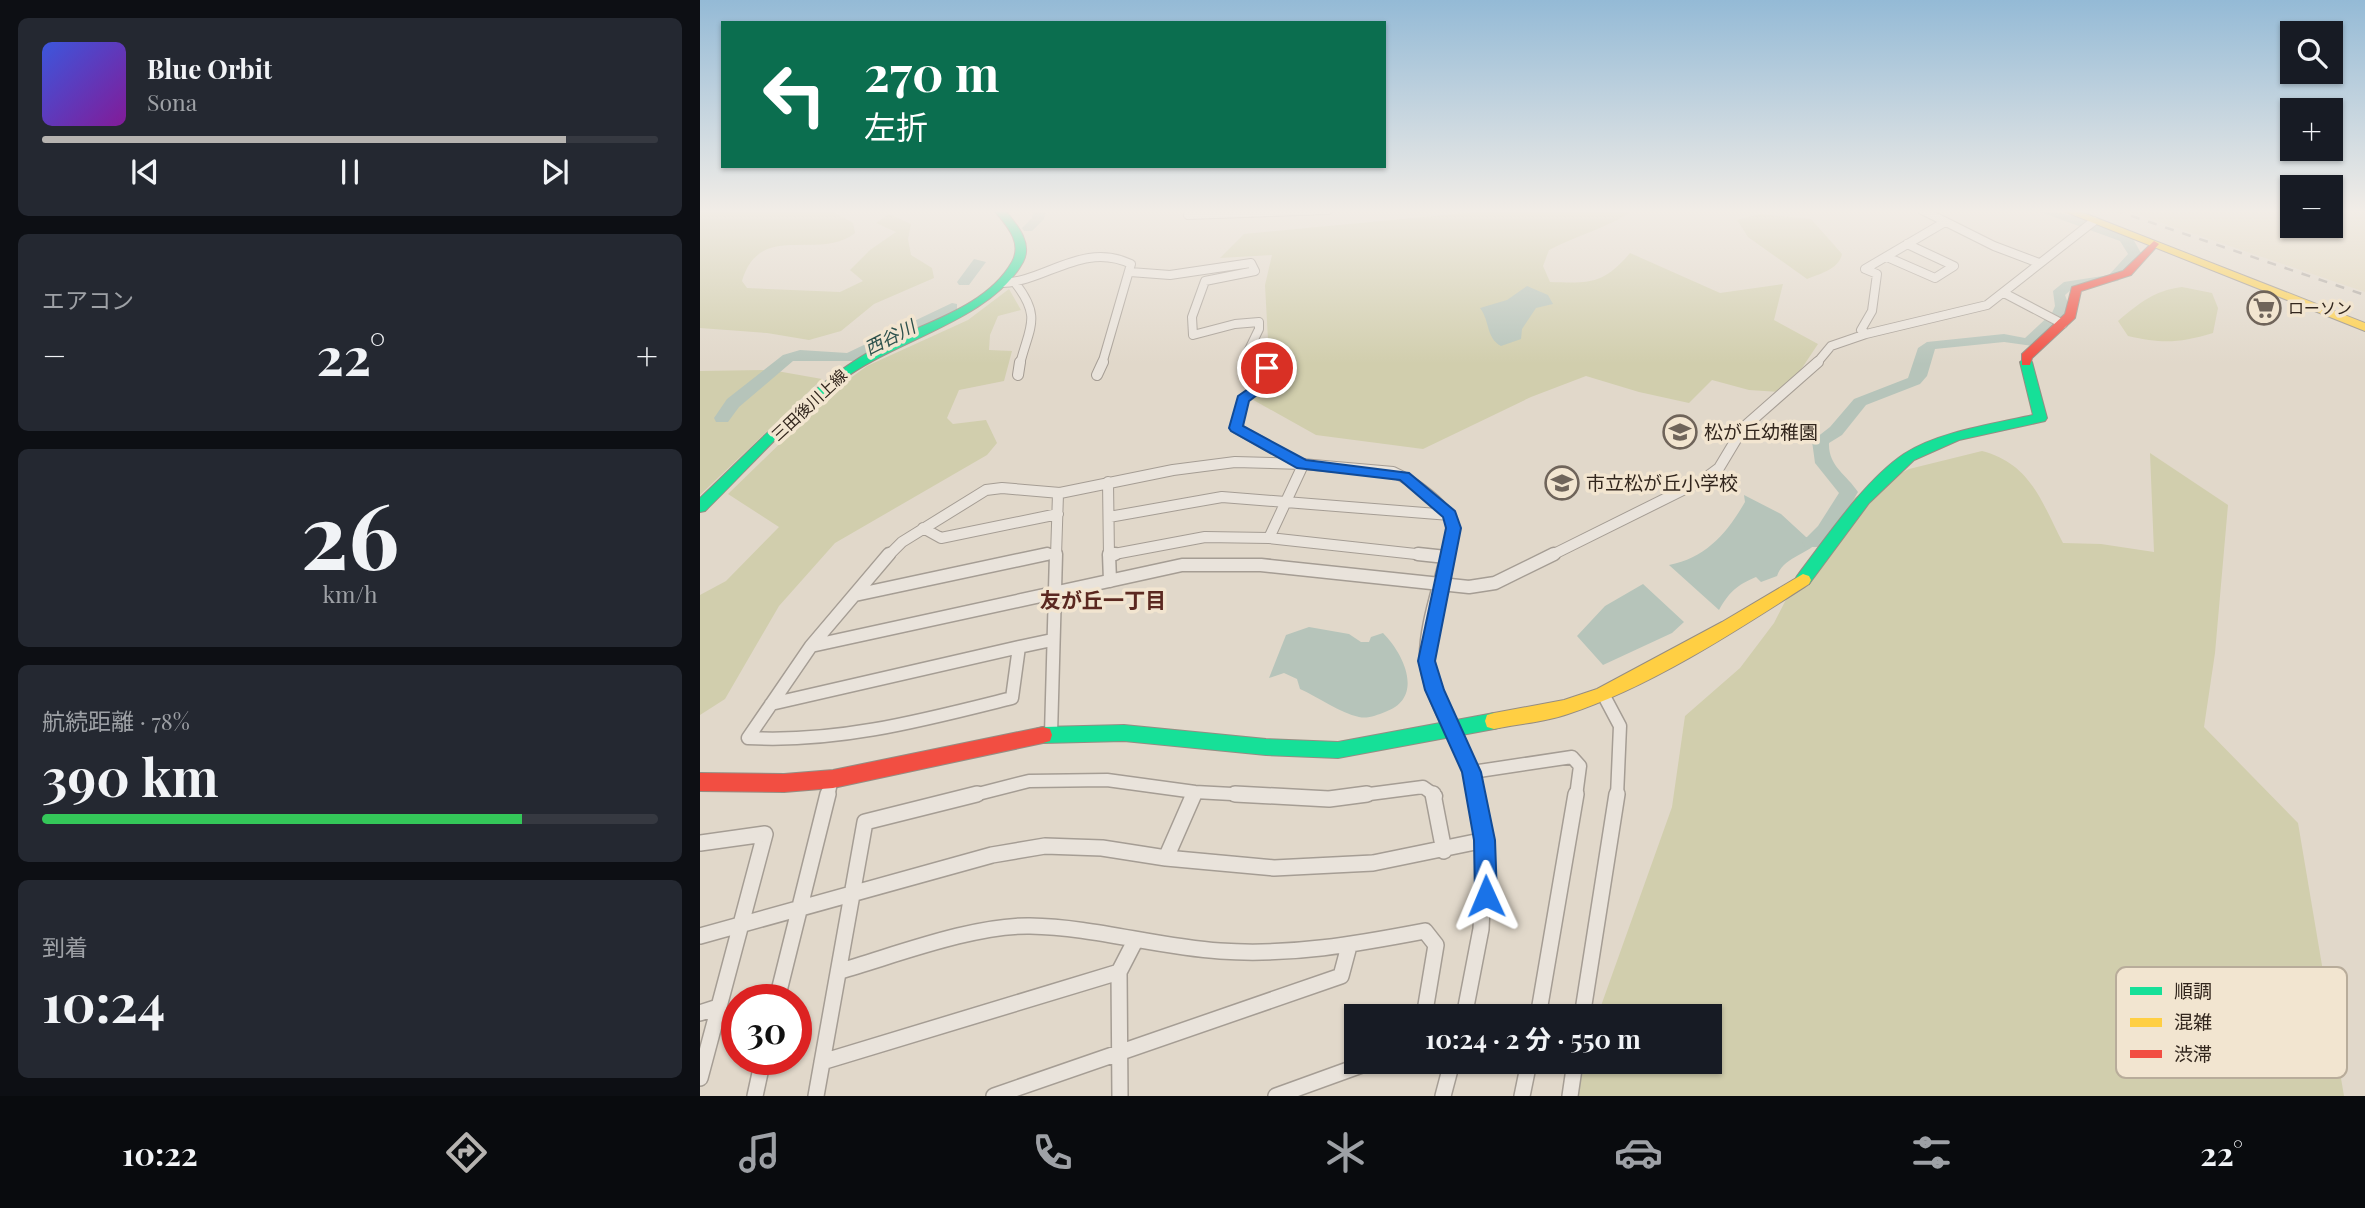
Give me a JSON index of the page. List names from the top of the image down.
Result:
{
  "streets": {
    "main road": ["三田後川上線"]
  },
  "districts": ["友が丘一丁目"],
  "water": ["西谷川"],
  "places": {
    "supermarket": ["ローソン"],
    "school or university": ["松が丘幼稚園", "市立松が丘小学校"]
  },
  "legend": ["順調", "混雑", "渋滞"],
  "page": {
    "map_buttons": ["+", "−"],
    "turn": ["270 m", "左折"],
    "song": ["Blue Orbit", "Sona"],
    "tile": [
      "エアコン",
      ["26", "km/h"],
      ["航続距離 · 78%", "390 km"],
      ["到着", "10:24"]
    ],
    "heat": ["−", "22°", "+"],
    "limit": "30",
    "trip": "10:24 · 2 分 · 550 m",
    "tabs": ["10:22", "22°"]
  }
}
